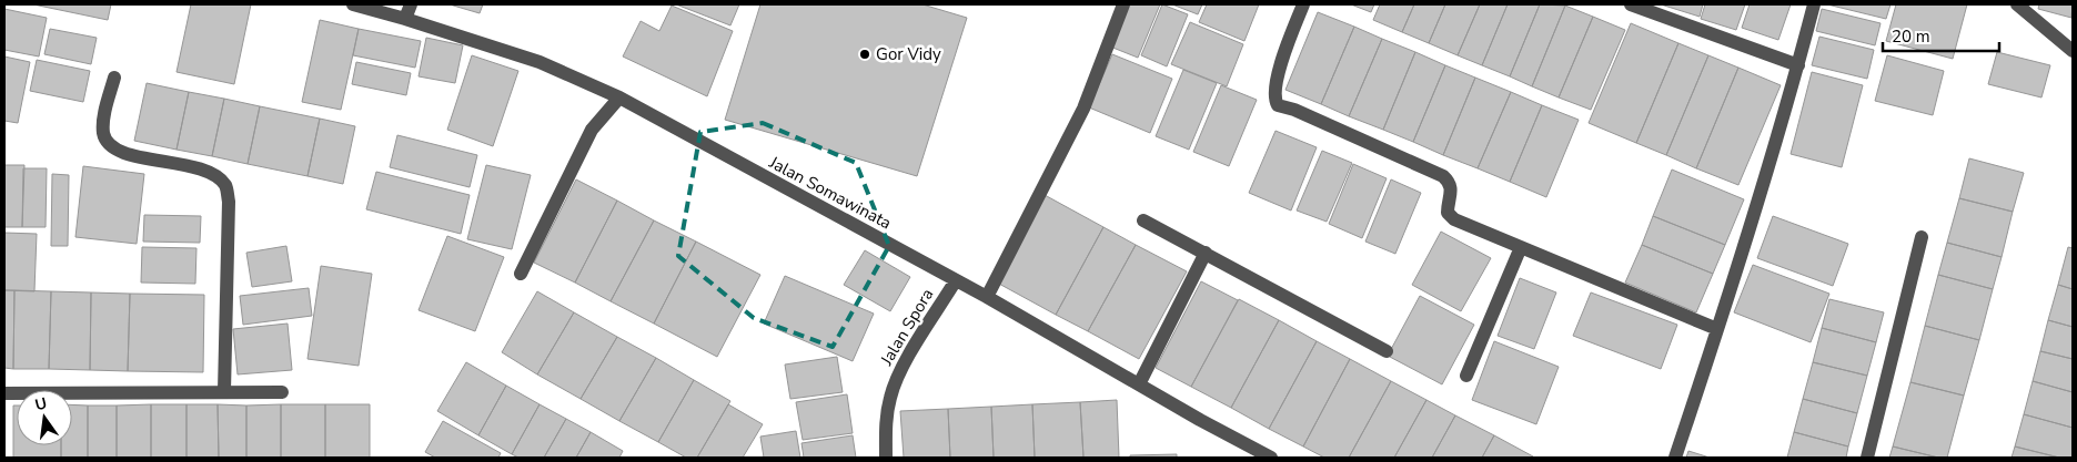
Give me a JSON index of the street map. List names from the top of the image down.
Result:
{
  "streets": {
    "street": ["Jalan Somawinata", "Jalan Spora"]
  },
  "crossings": [
    ["Jalan Somawinata", "Jalan Spora"]
  ],
  "places": ["Gor Vidy"],
  "scale_bar": "20 m",
  "north": "top"
}
